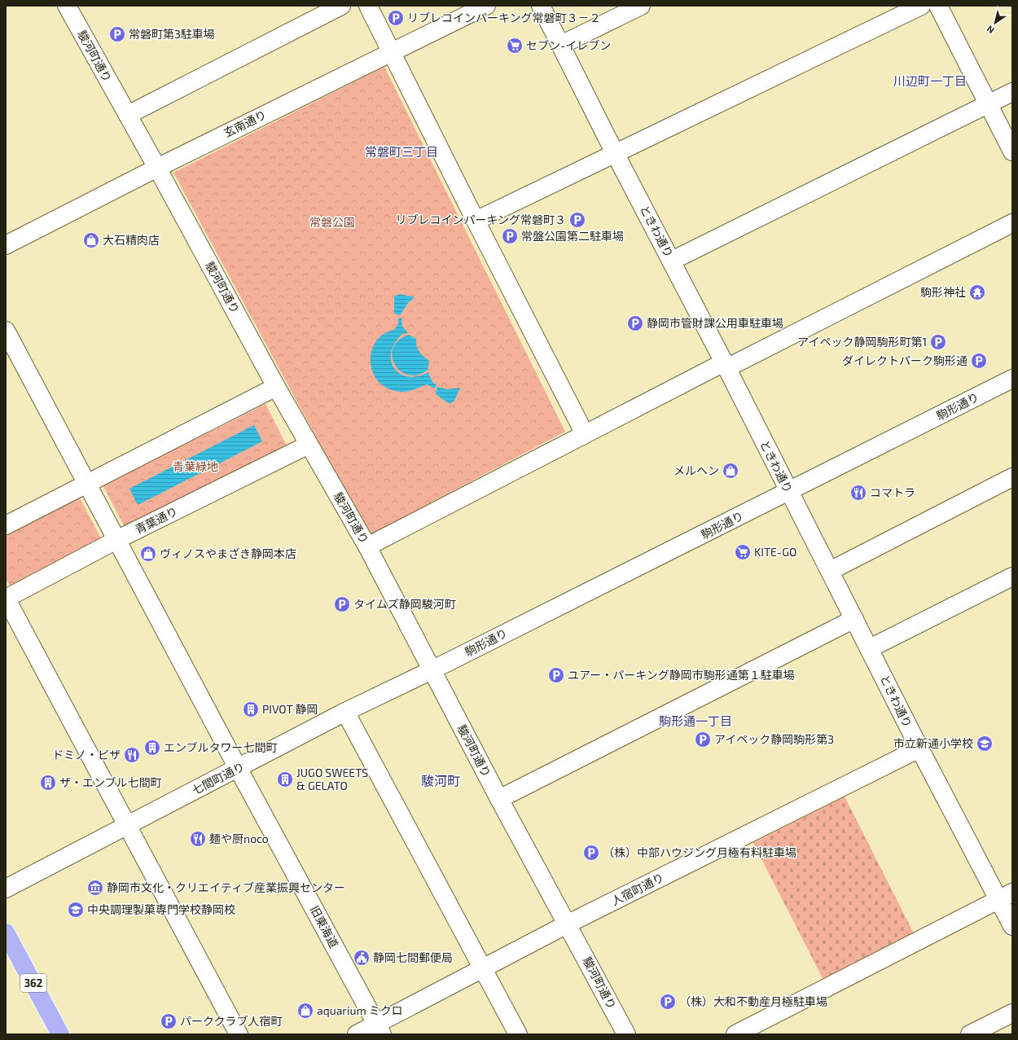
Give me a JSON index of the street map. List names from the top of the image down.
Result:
{
  "streets": {
    "highway": ["362"],
    "street": [
      "駿河町通り",
      "玄南通り",
      "ときわ通り",
      "駒形通り",
      "青葉通り",
      "七間町通り",
      "人宿町通り",
      "旧東海道"
    ]
  },
  "crossings": [
    ["駿河町通り", "玄南通り"],
    ["駿河町通り", "駒形通り"],
    ["駿河町通り", "青葉通り"],
    ["駿河町通り", "七間町通り"],
    ["駿河町通り", "人宿町通り"],
    ["ときわ通り", "駒形通り"],
    ["ときわ通り", "人宿町通り"],
    ["駒形通り", "七間町通り"],
    ["青葉通り", "旧東海道"],
    ["七間町通り", "旧東海道"],
    ["人宿町通り", "旧東海道"]
  ],
  "districts": [
    "川辺町一丁目",
    "常磐町三丁目",
    "駒形通一丁目",
    "駿河町"
  ],
  "parks": ["常磐公園", "青葉緑地"],
  "places": {
    "parking": [
      "リブレコインパーキング常磐町３－２",
      "常磐町第3駐車場",
      "リブレコインパーキング常磐町３",
      "常盤公園第二駐車場",
      "静岡市管財課公用車駐車場",
      "アイペック静岡駒形町第1",
      "ダイレクトパーク駒形通",
      "タイムズ静岡駿河町",
      "ユアー・パーキング静岡市駒形通第１駐車場",
      "アイペック静岡駒形第3",
      "（株）中部ハウジング月極有料駐車場",
      "（株）大和不動産月極駐車場",
      "パーククラブ人宿町"
    ],
    "supermarket": ["セブン-イレブン", "KITE-GO"],
    "shop": [
      "大石精肉店",
      "メルヘン",
      "ヴィノスやまざき静岡本店",
      "aquarium ミクロ"
    ],
    "temple": ["駒形神社"],
    "restaurant": ["コマトラ", "ドミノ・ピザ", "麺や厨noco"],
    "building": [
      "PIVOT 静岡",
      "エンブルタワー七間町",
      "JUGO SWEETS & GELATO",
      "ザ・エンブル七間町"
    ],
    "school or university": ["市立新通小学校", "中央調理製菓専門学校静岡校"],
    "museum": ["静岡市文化・クリエイティブ産業振興センター"],
    "public building": ["静岡七間郵便局"]
  },
  "north": "bottom left"
}
